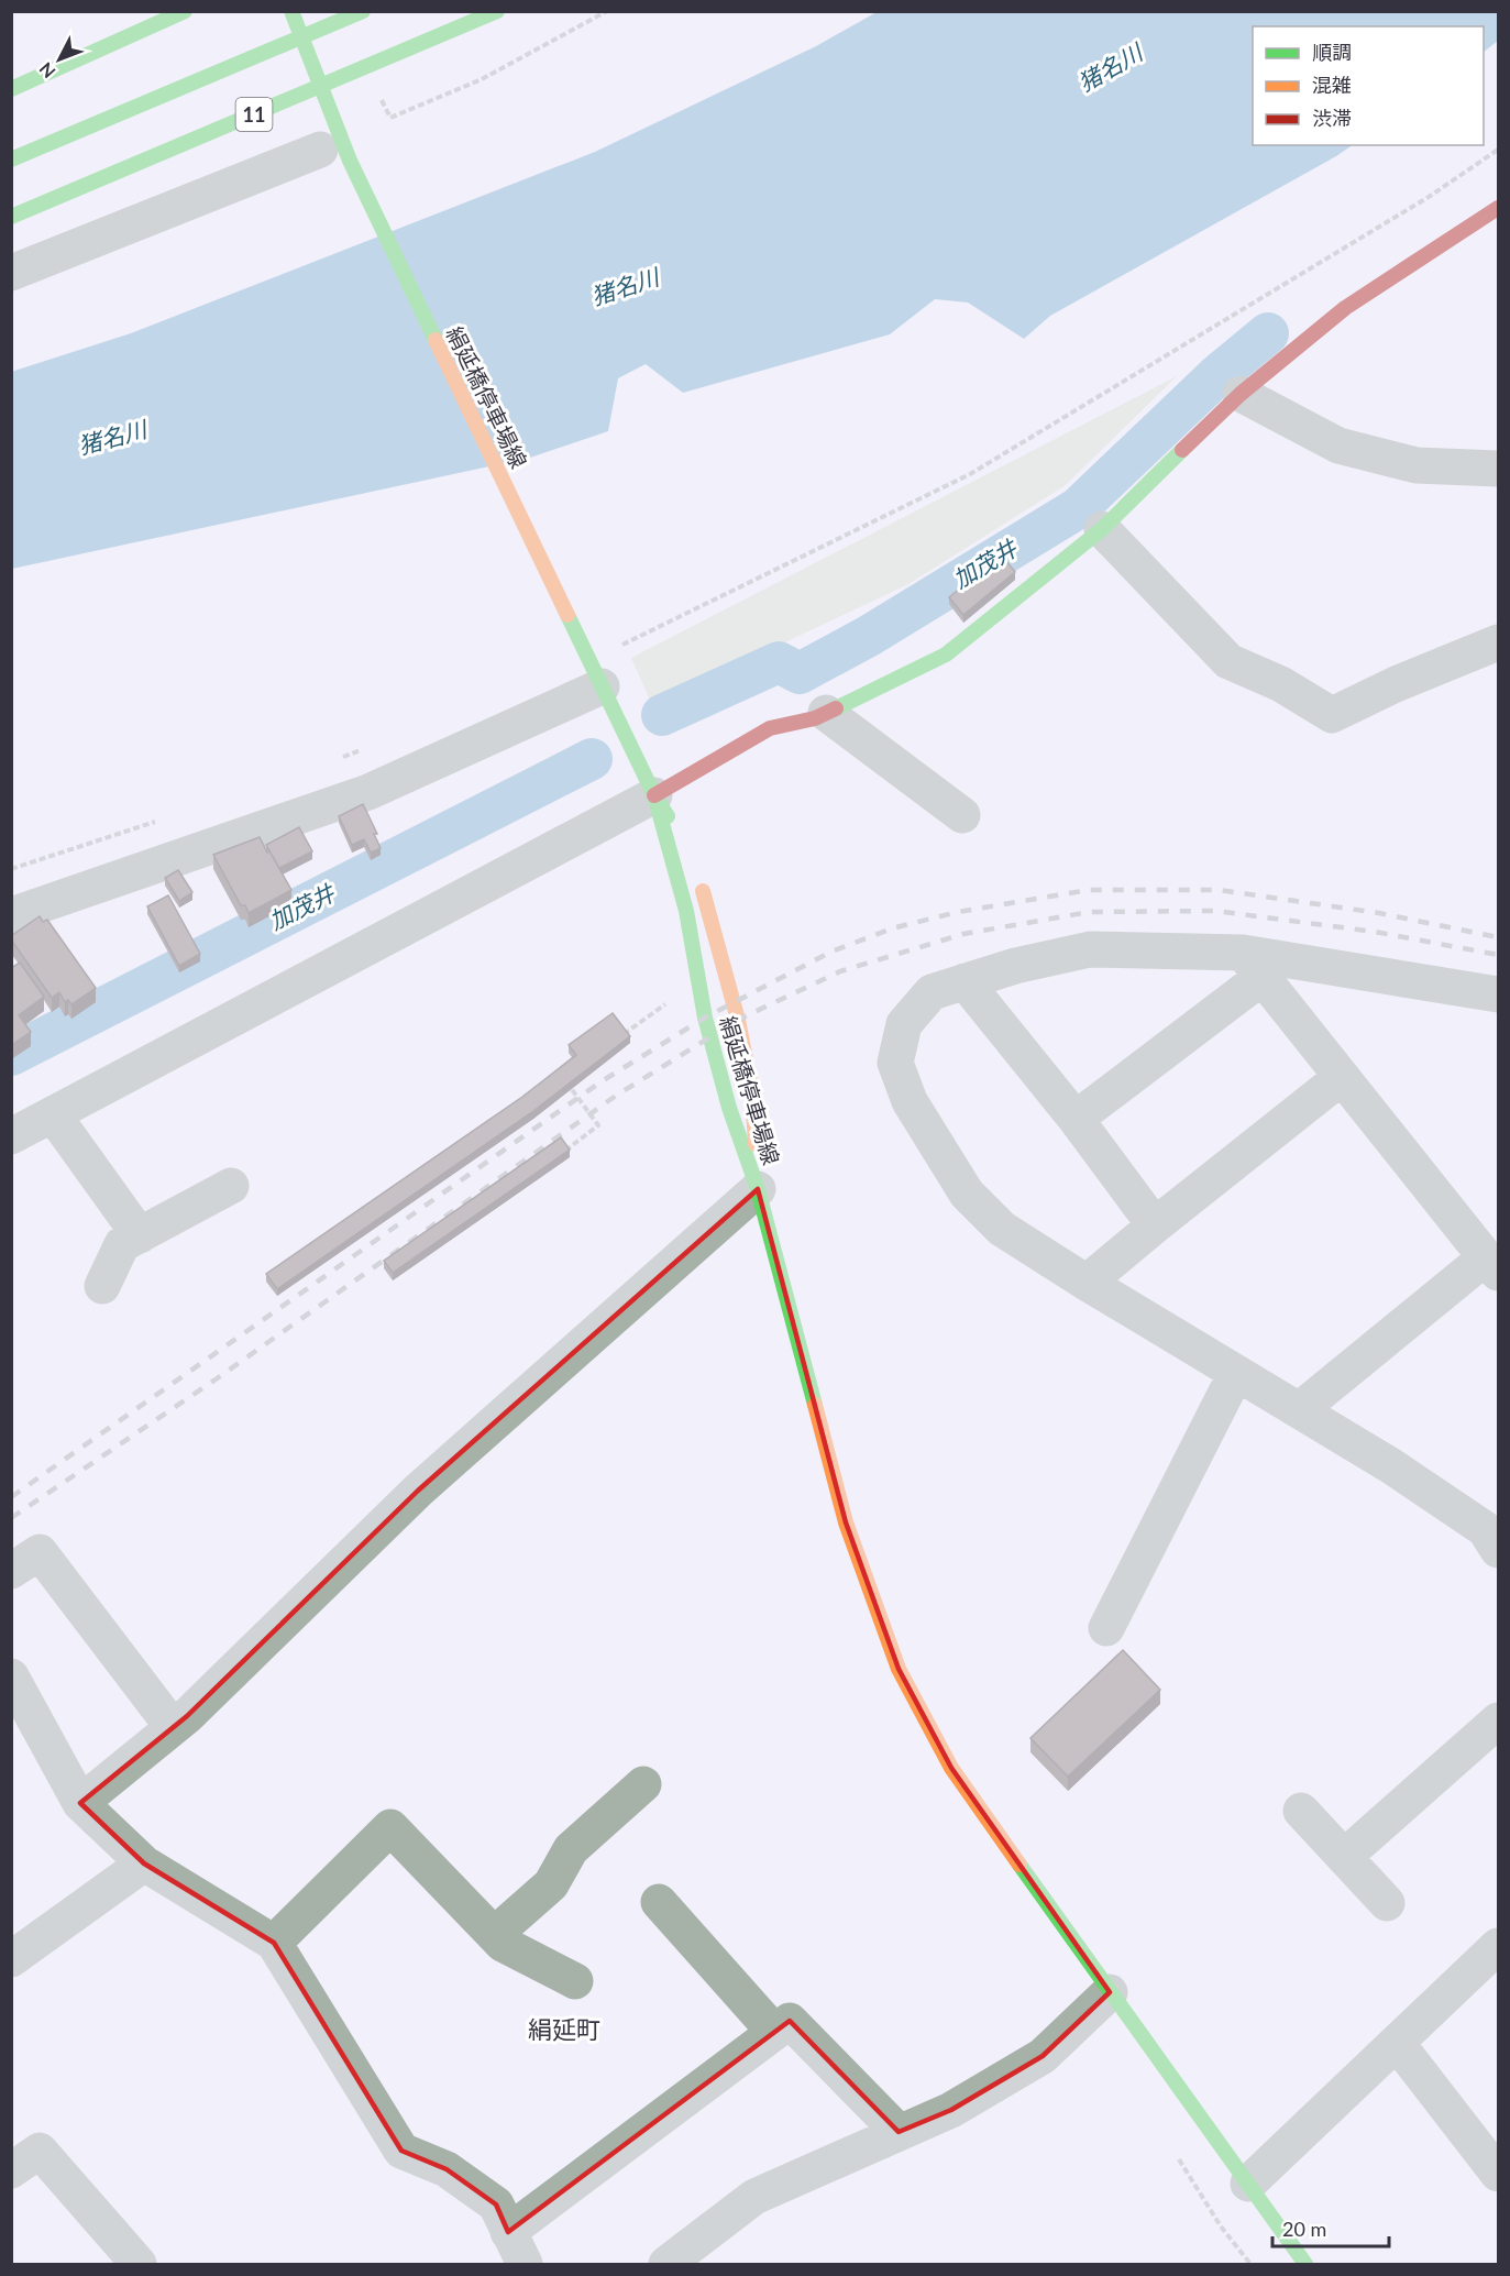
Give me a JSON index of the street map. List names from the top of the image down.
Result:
{
  "streets": {
    "main road": ["11", "絹延橋停車場線"]
  },
  "districts": ["絹延町"],
  "water": ["猪名川", "加茂井"],
  "legend": ["順調", "混雑", "渋滞"],
  "scale_bar": "20 m",
  "north": "bottom left"
}
